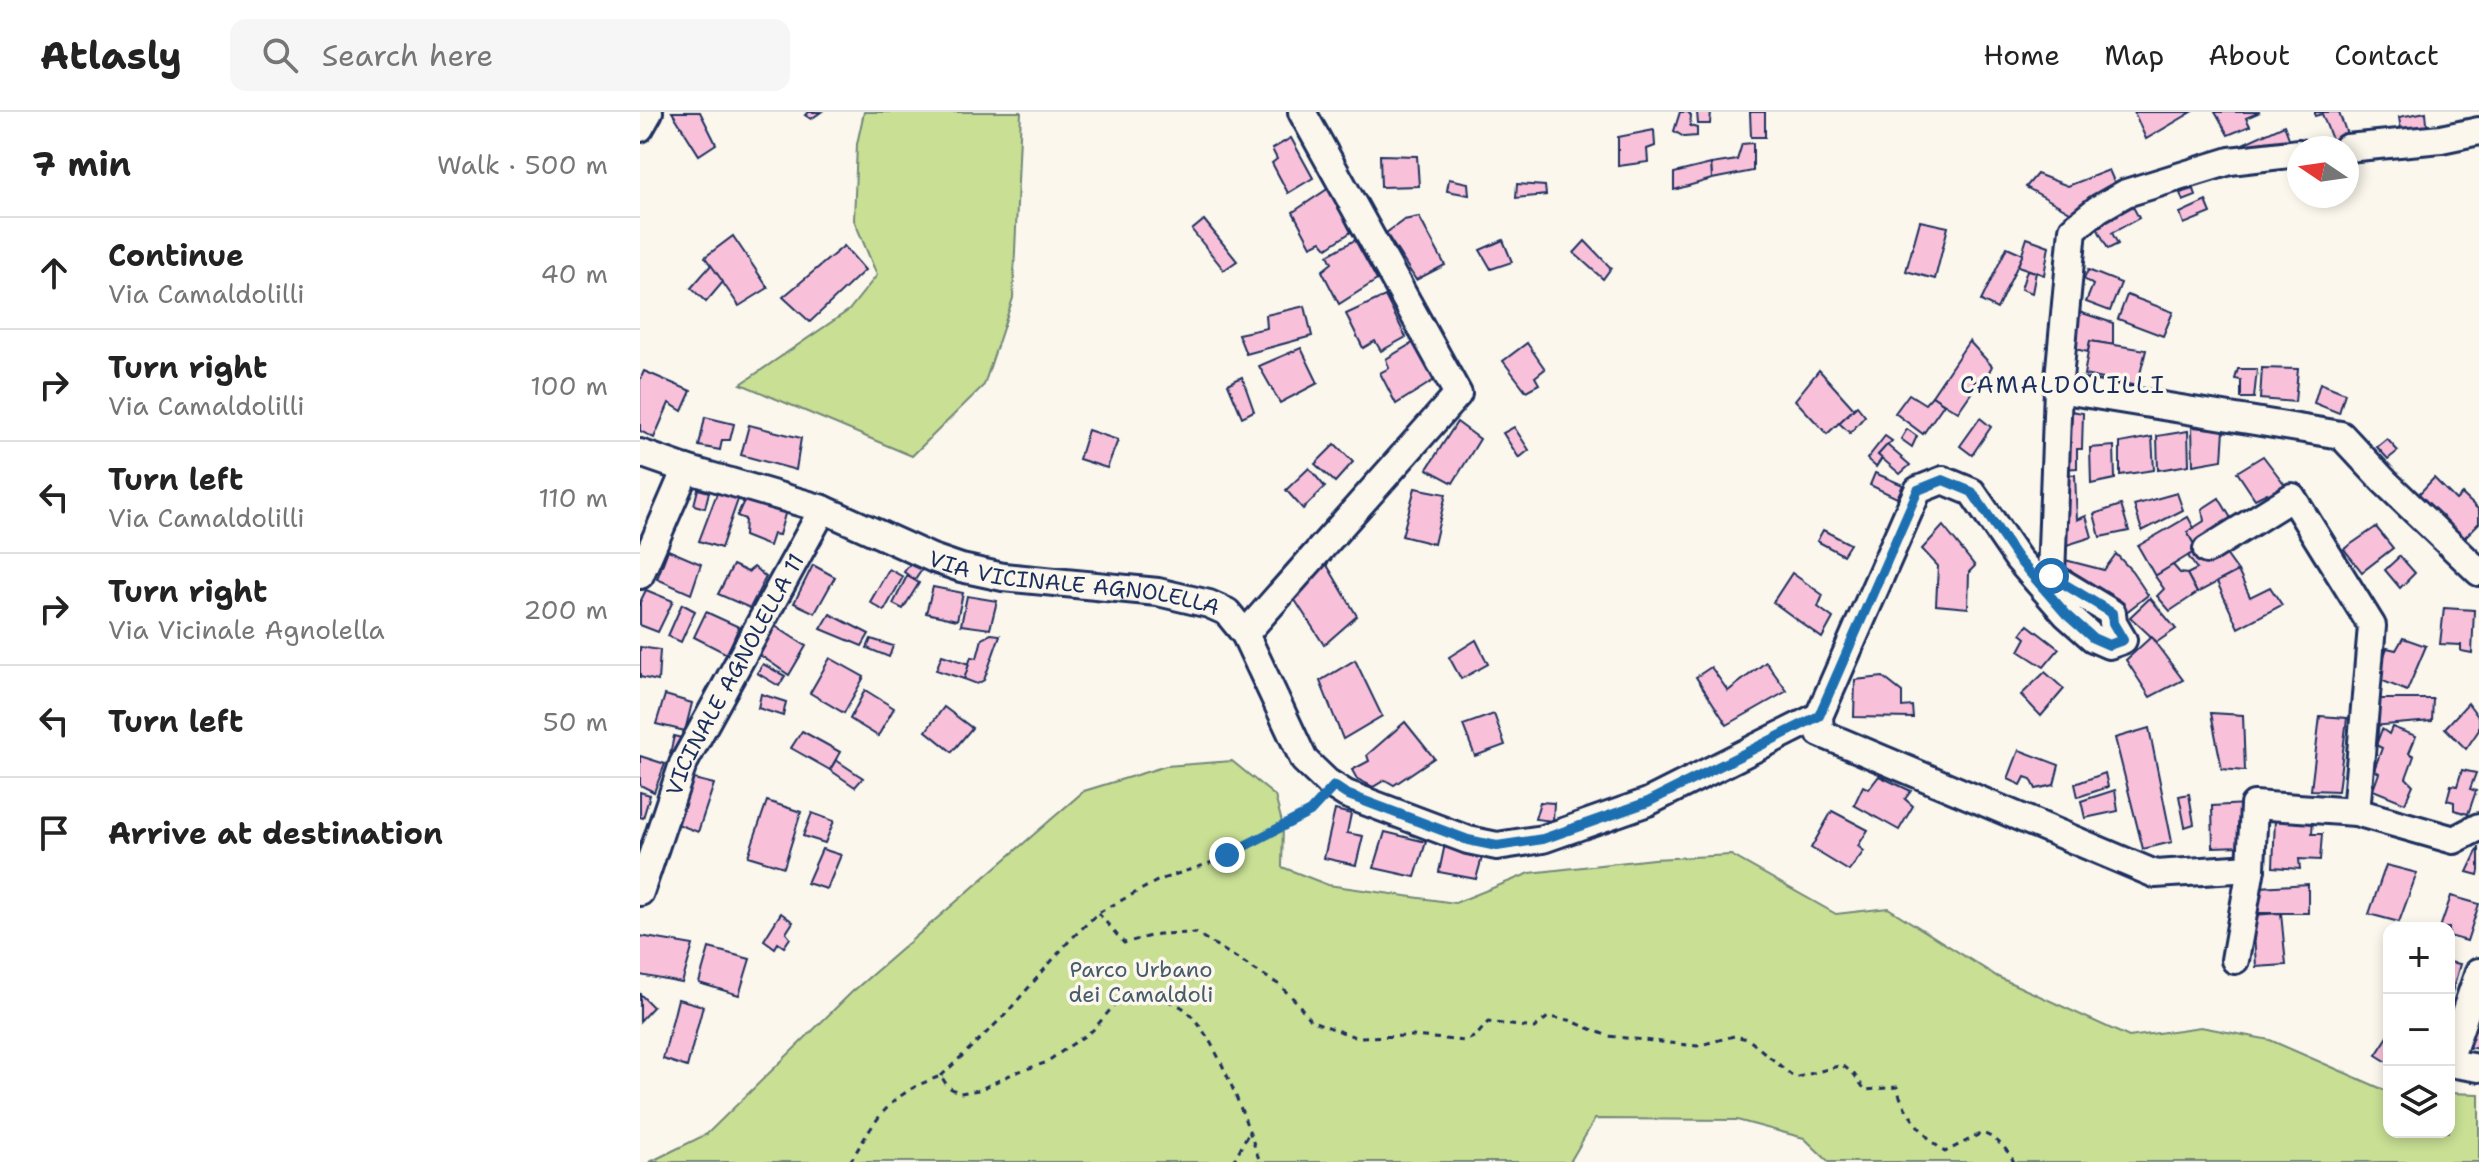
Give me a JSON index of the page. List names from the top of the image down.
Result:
{
  "streets": {
    "street": ["VIA VICINALE AGNOLELLA", "VICINALE AGNOLELLA 11"]
  },
  "crossings": [
    ["VIA VICINALE AGNOLELLA", "VICINALE AGNOLELLA 11"]
  ],
  "districts": ["CAMALDOLILLI"],
  "parks": ["Parco Urbano dei Camaldoli"],
  "north": "left",
  "page": {
    "header": "Atlasly",
    "search": "Search here",
    "nav": [
      "Home",
      "Map",
      "About",
      "Contact"
    ],
    "heading": ["7 min", "Walk · 500 m"],
    "list": [
      ["Continue", "Via Camaldolilli", "40 m"],
      ["Turn right", "Via Camaldolilli", "100 m"],
      ["Turn left", "Via Camaldolilli", "110 m"],
      ["Turn right", "Via Vicinale Agnolella", "200 m"],
      ["Turn left", "50 m"],
      "Arrive at destination"
    ],
    "map_buttons": ["+", "−"]
  }
}
